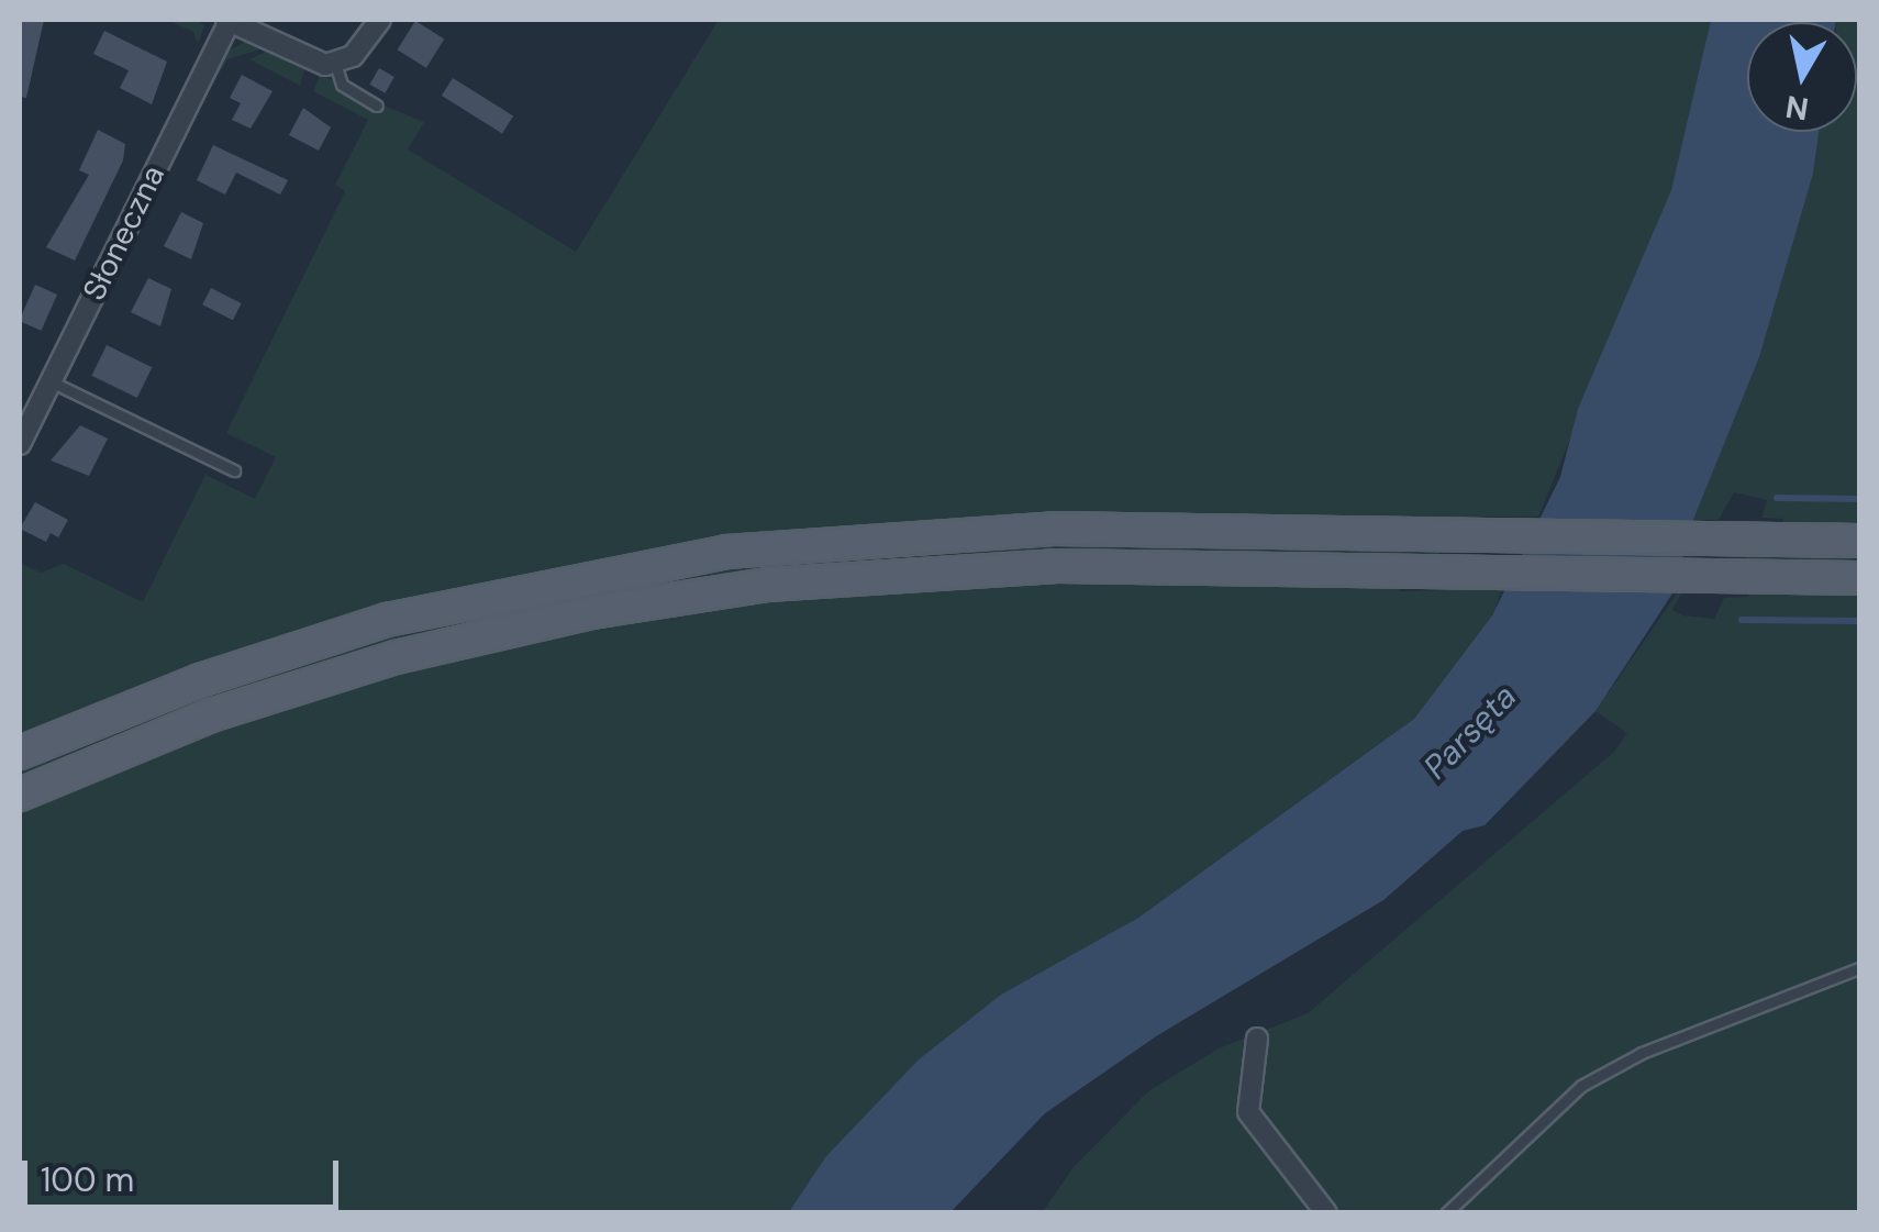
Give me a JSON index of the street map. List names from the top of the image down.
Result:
{
  "streets": {
    "street": ["Słoneczna"]
  },
  "water": ["Parsęta"],
  "scale_bar": "100 m",
  "north": "bottom"
}
